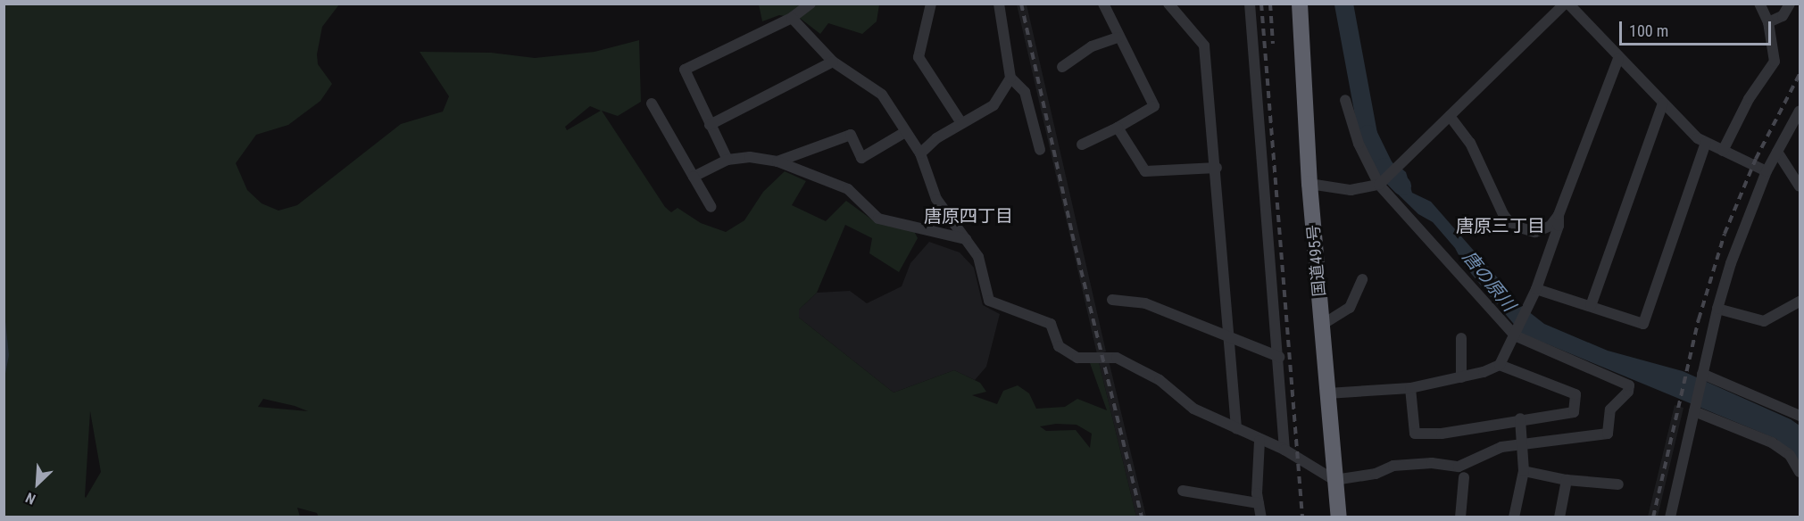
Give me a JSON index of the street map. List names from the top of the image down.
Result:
{
  "streets": {
    "highway": ["国道495号"]
  },
  "districts": ["唐原四丁目", "唐原三丁目"],
  "water": ["唐の原川"],
  "scale_bar": "100 m",
  "north": "bottom left"
}
